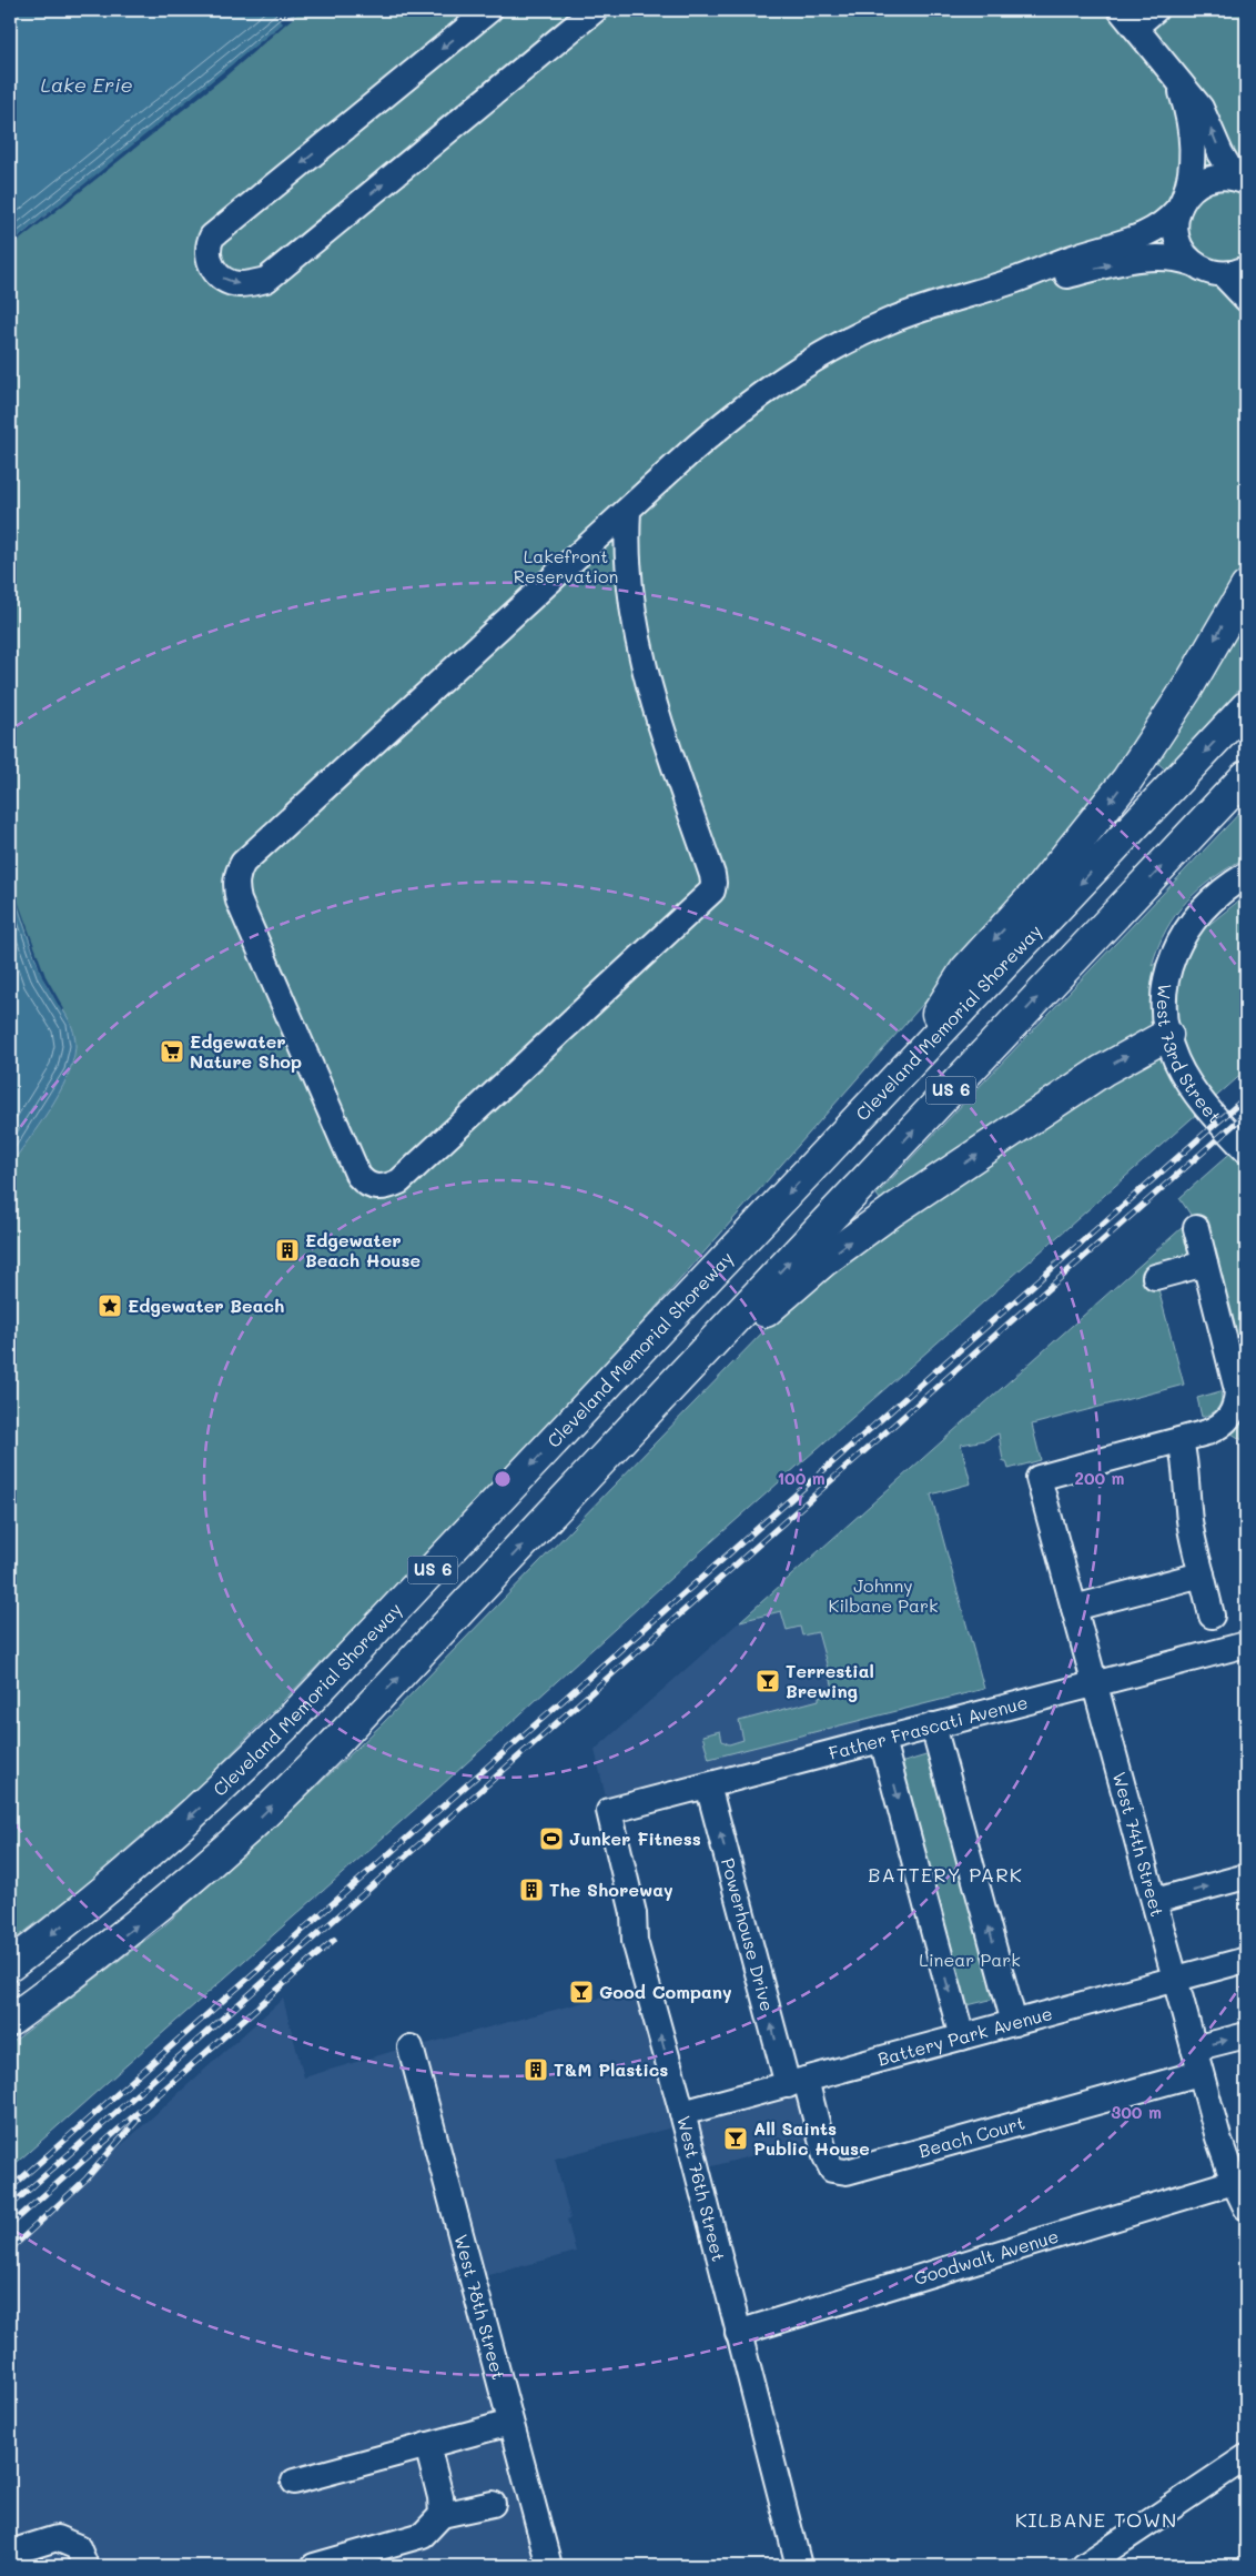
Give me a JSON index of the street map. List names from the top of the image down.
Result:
{
  "streets": {
    "highway": ["Cleveland Memorial Shoreway", "US 6"],
    "street": [
      "West 73rd Street",
      "Father Frascati Avenue",
      "West 74th Street",
      "Powerhouse Drive",
      "Battery Park Avenue",
      "Beach Court",
      "West 76th Street",
      "Goodwalt Avenue",
      "West 78th Street"
    ]
  },
  "crossings": [
    ["Father Frascati Avenue", "West 74th Street"],
    ["Father Frascati Avenue", "Powerhouse Drive"],
    ["Father Frascati Avenue", "West 76th Street"],
    ["West 74th Street", "Battery Park Avenue"],
    ["West 74th Street", "Beach Court"],
    ["West 74th Street", "Goodwalt Avenue"],
    ["Powerhouse Drive", "Battery Park Avenue"],
    ["Powerhouse Drive", "Beach Court"],
    ["Battery Park Avenue", "Beach Court"],
    ["Battery Park Avenue", "West 76th Street"],
    ["West 76th Street", "Goodwalt Avenue"]
  ],
  "one_way": ["West 76th Street"],
  "districts": ["BATTERY PARK", "KILBANE TOWN"],
  "water": ["Lake Erie"],
  "parks": ["Lakefront Reservation", "Johnny Kilbane Park", "Linear Park"],
  "places": {
    "supermarket": ["Edgewater Nature Shop"],
    "building": ["Edgewater Beach House", "The Shoreway", "T&M Plastics"],
    "place": ["Edgewater Beach"],
    "bar": ["Terrestial Brewing", "Good Company", "All Saints Public House"],
    "sports": ["Junker Fitness"]
  },
  "rings": ["100 m", "200 m", "300 m"]
}
